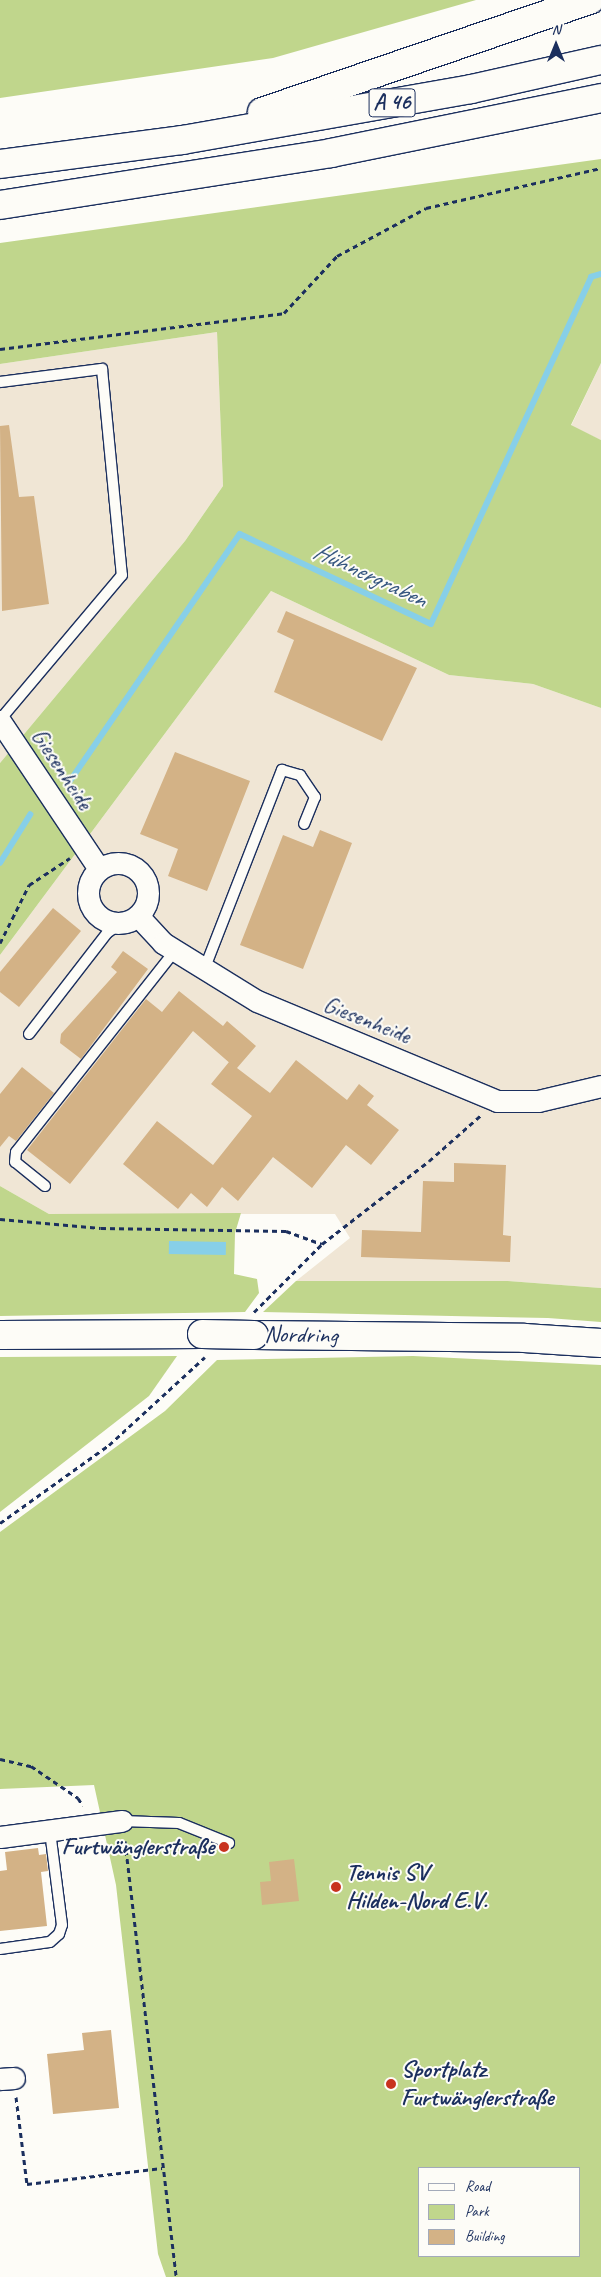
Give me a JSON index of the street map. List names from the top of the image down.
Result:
{
  "streets": {
    "main road": ["A 46", "Nordring"],
    "street": ["Giesenheide"]
  },
  "water": ["Hühnergraben"],
  "places": ["Furtwänglerstraße", "Tennis SV Hilden-Nord E.V.", "Sportplatz Furtwänglerstraße"],
  "legend": ["Road", "Park", "Building"],
  "north": "top"
}
